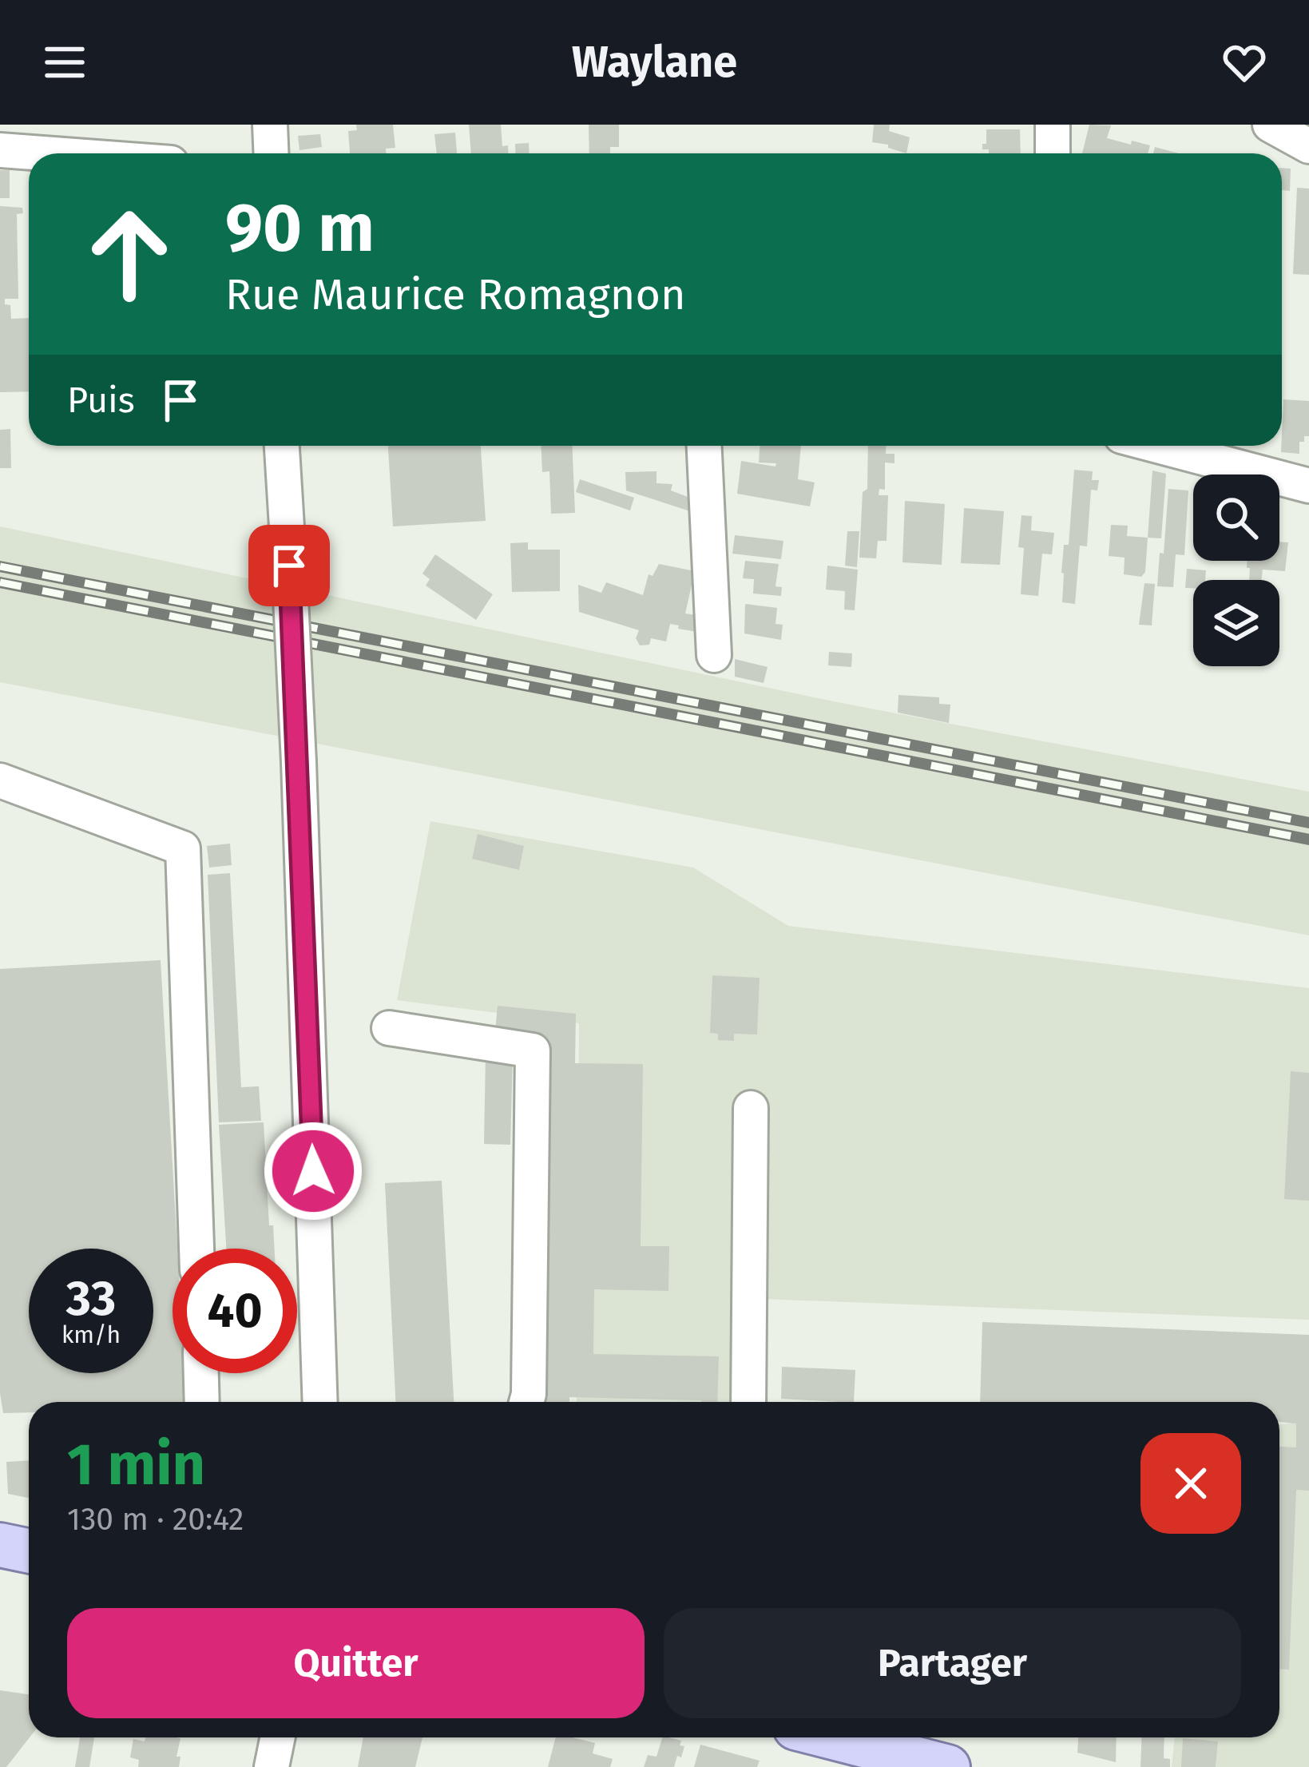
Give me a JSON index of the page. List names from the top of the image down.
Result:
{
  "page": {
    "header": "Waylane",
    "turn": ["90 m", "Rue Maurice Romagnon"],
    "then": "Puis",
    "speed": "33 km/h",
    "limit": "40",
    "heading": ["1 min", "130 m · 20:42"],
    "buttons": ["Quitter", "Partager"]
  }
}
